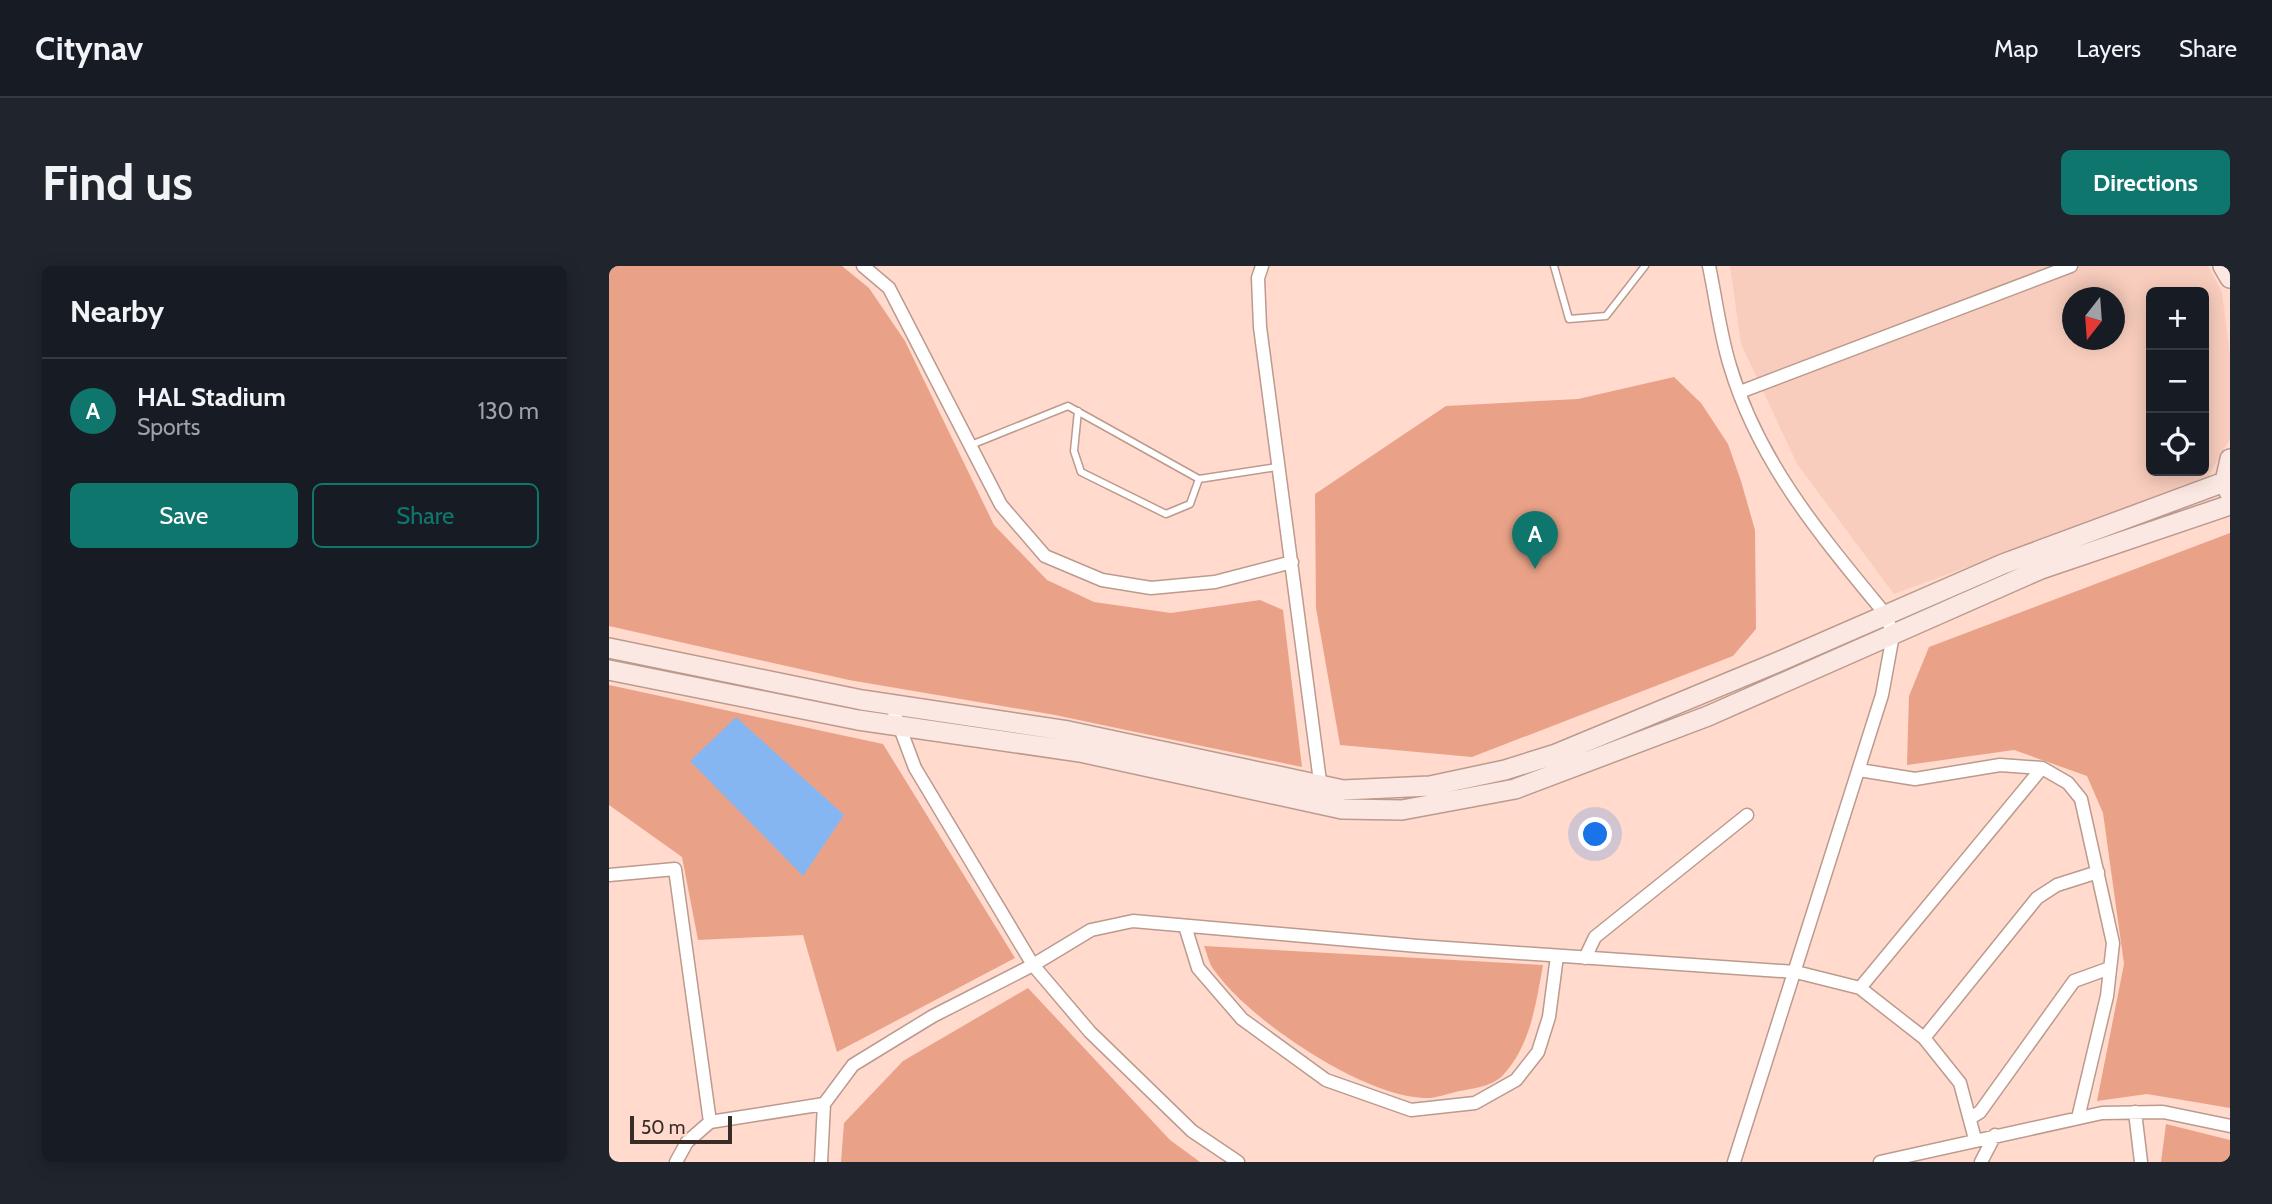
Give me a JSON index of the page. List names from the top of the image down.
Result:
{
  "scale_bar": "50 m",
  "north": "bottom",
  "page": {
    "header": "Citynav",
    "nav": ["Map", "Layers", "Share"],
    "buttons": [
      "Directions",
      ["Save", "Share"]
    ],
    "title": "Find us",
    "heading": "Nearby",
    "map_buttons": ["+", "−"],
    "list": [
      {
        "mark": "A",
        "name": "HAL Stadium",
        "note": "Sports",
        "value": "130 m"
      }
    ],
    "pins": "A",
    "scale": "50 m"
  }
}
